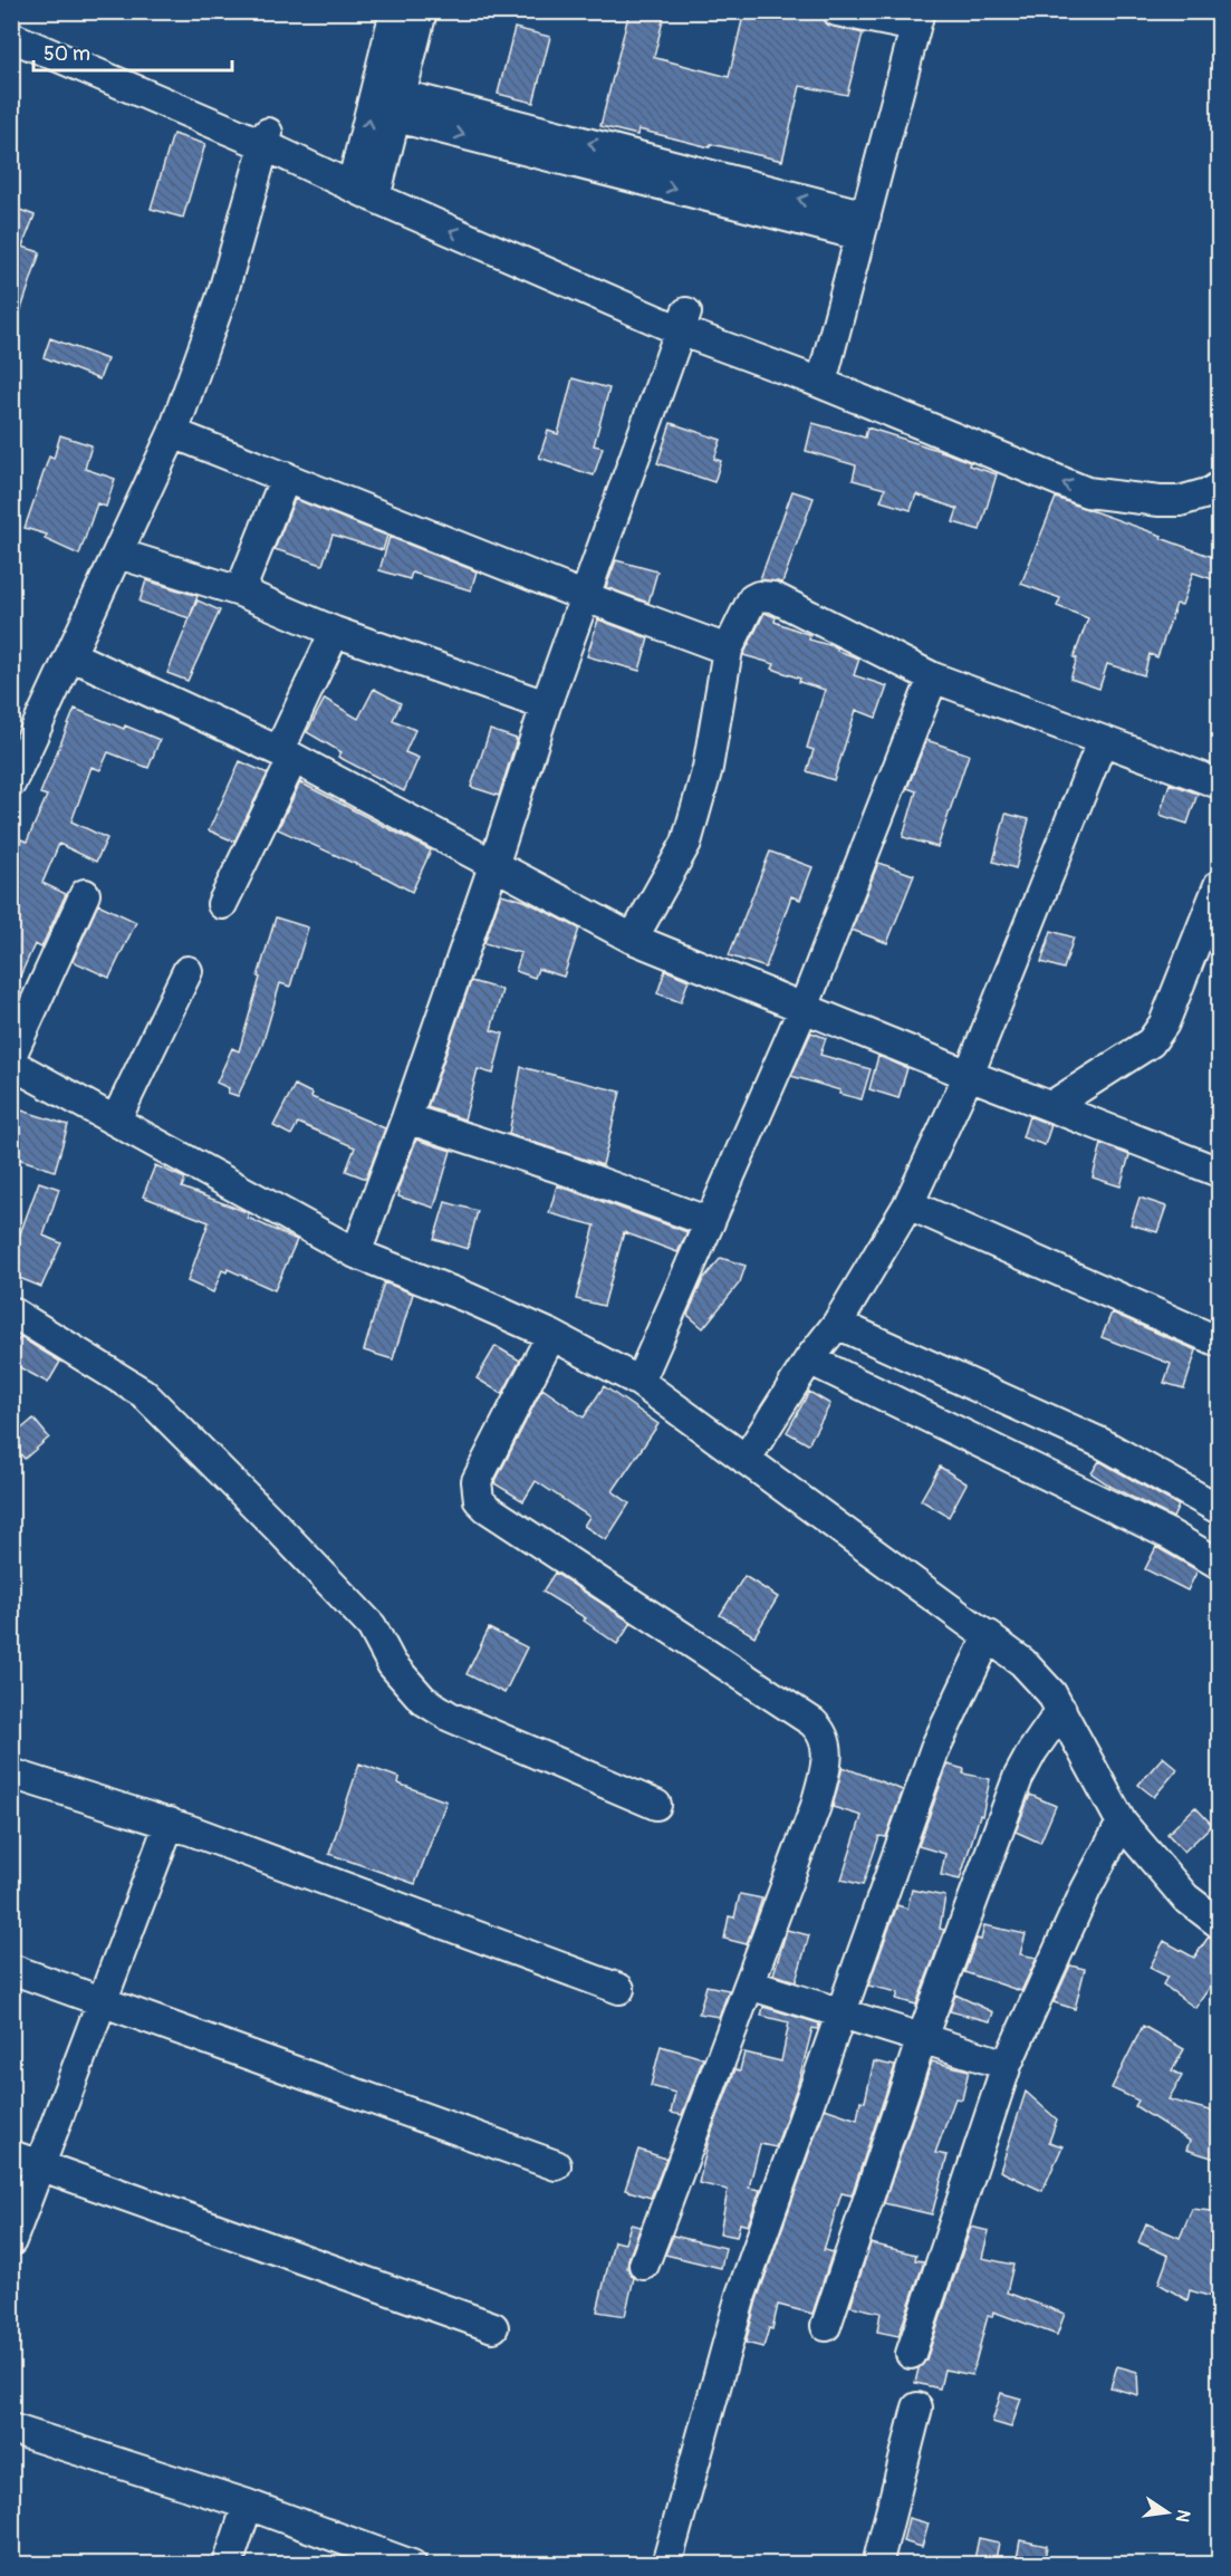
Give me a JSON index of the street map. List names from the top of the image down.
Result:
{
  "scale_bar": "50 m",
  "north": "right"
}
